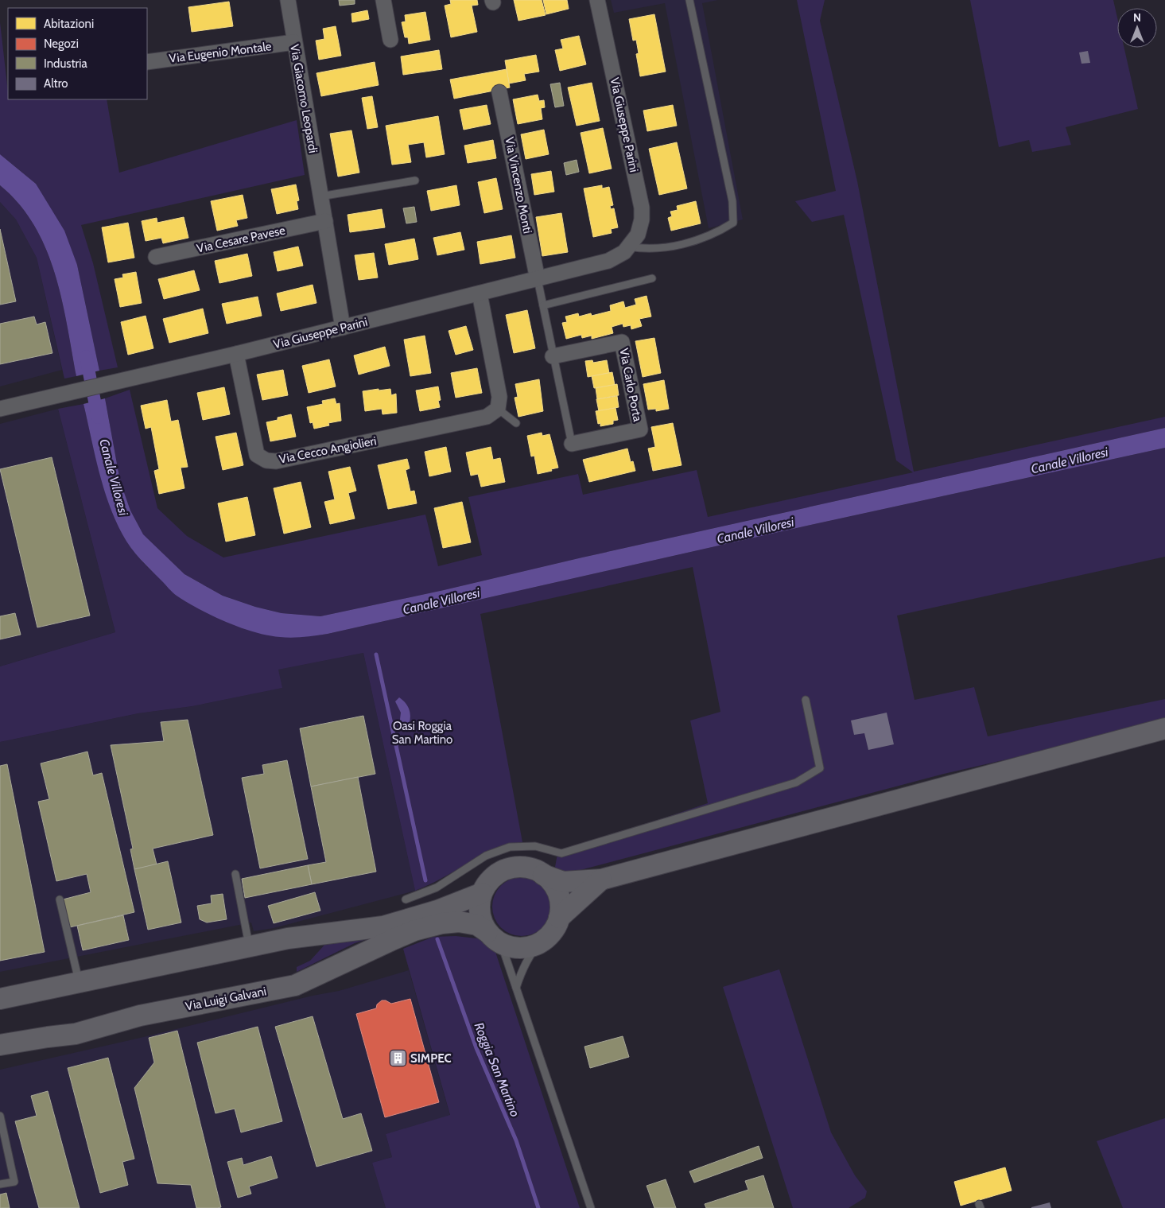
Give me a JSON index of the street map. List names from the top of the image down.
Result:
{
  "streets": {
    "main road": ["Via Luigi Galvani"],
    "street": [
      "Via Eugenio Montale",
      "Via Giacomo Leopardi",
      "Via Giuseppe Parini",
      "Via Vincenzo Monti",
      "Via Cesare Pavese",
      "Via Carlo Porta",
      "Via Cecco Angiolieri"
    ]
  },
  "crossings": [
    ["Via Eugenio Montale", "Via Giacomo Leopardi"],
    ["Via Giacomo Leopardi", "Via Giuseppe Parini"],
    ["Via Giacomo Leopardi", "Via Cesare Pavese"],
    ["Via Giuseppe Parini", "Via Vincenzo Monti"],
    ["Via Giuseppe Parini", "Via Cecco Angiolieri"]
  ],
  "water": ["Canale Villoresi", "Roggia San Martino"],
  "parks": ["Oasi Roggia San Martino"],
  "places": {
    "building": ["SIMPEC"]
  },
  "legend": [
    "Abitazioni",
    "Negozi",
    "Industria",
    "Altro"
  ],
  "north": "top"
}
